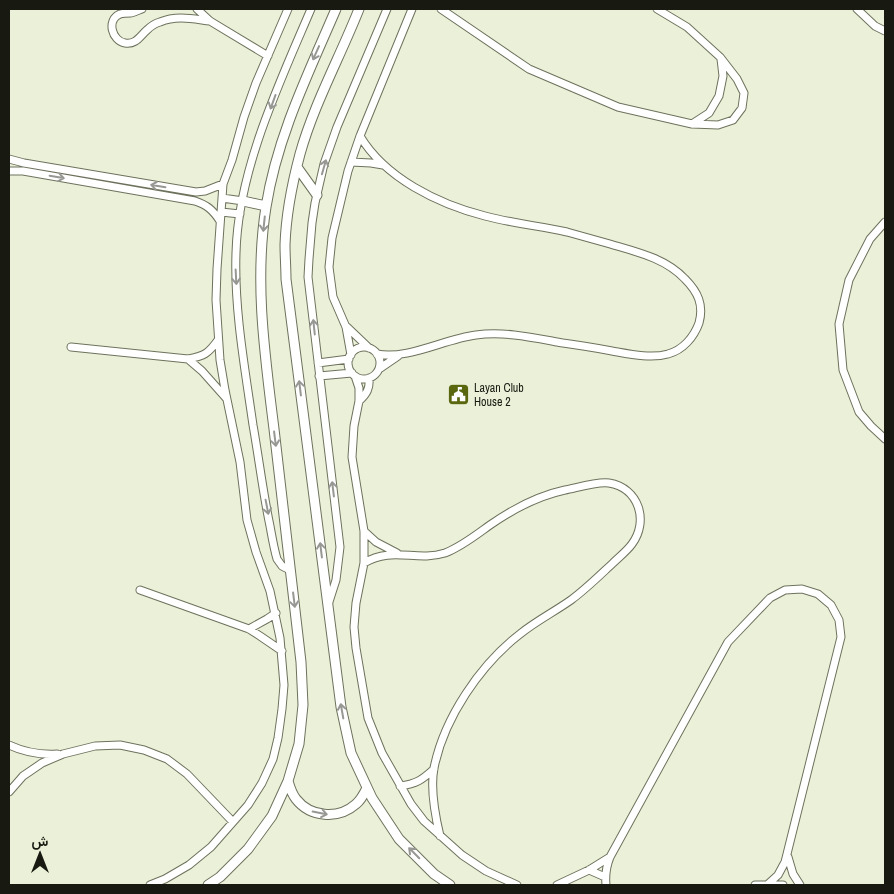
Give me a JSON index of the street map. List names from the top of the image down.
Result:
{
  "places": {
    "public building": ["Layan Club House 2"]
  },
  "north": "top"
}
